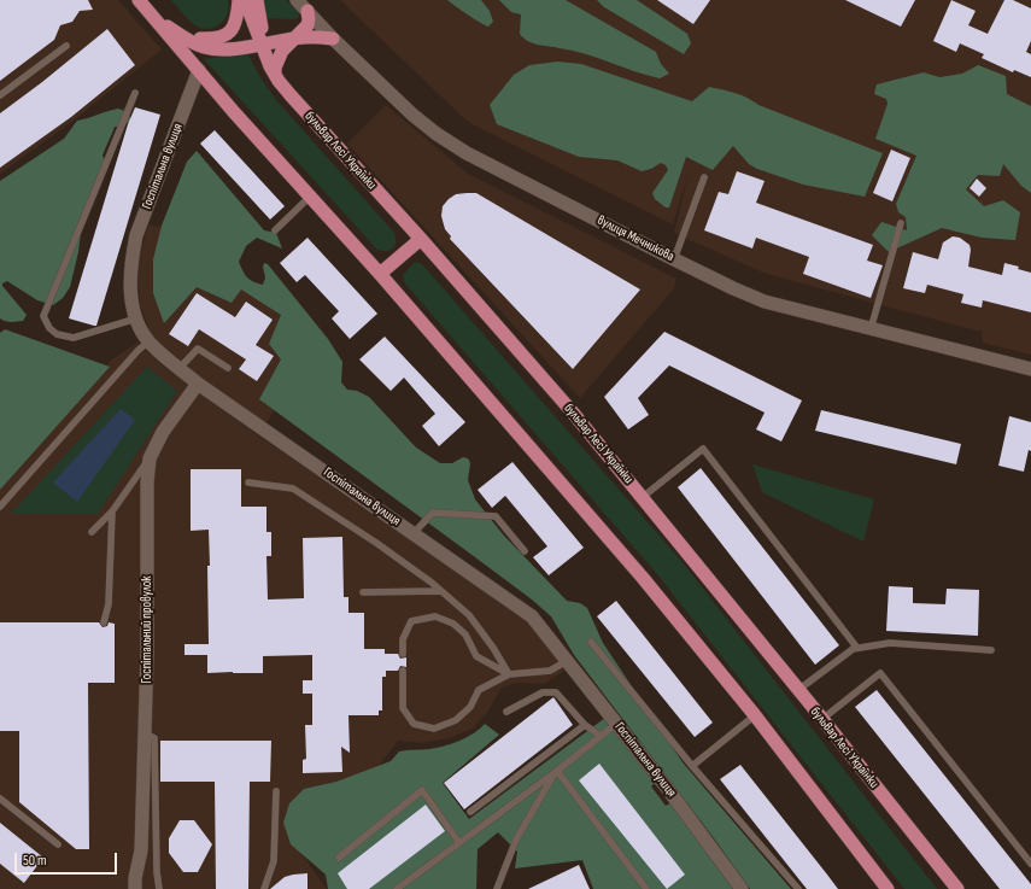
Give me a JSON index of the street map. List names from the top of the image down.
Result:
{
  "streets": {
    "main road": ["бульвар Лесі Українки"],
    "street": ["Госпітальна вулиця", "вулиця Мечникова", "Госпітальний провулок"]
  },
  "crossings": [
    ["Госпітальна вулиця", "Госпітальний провулок"]
  ],
  "scale_bar": "50 m"
}
